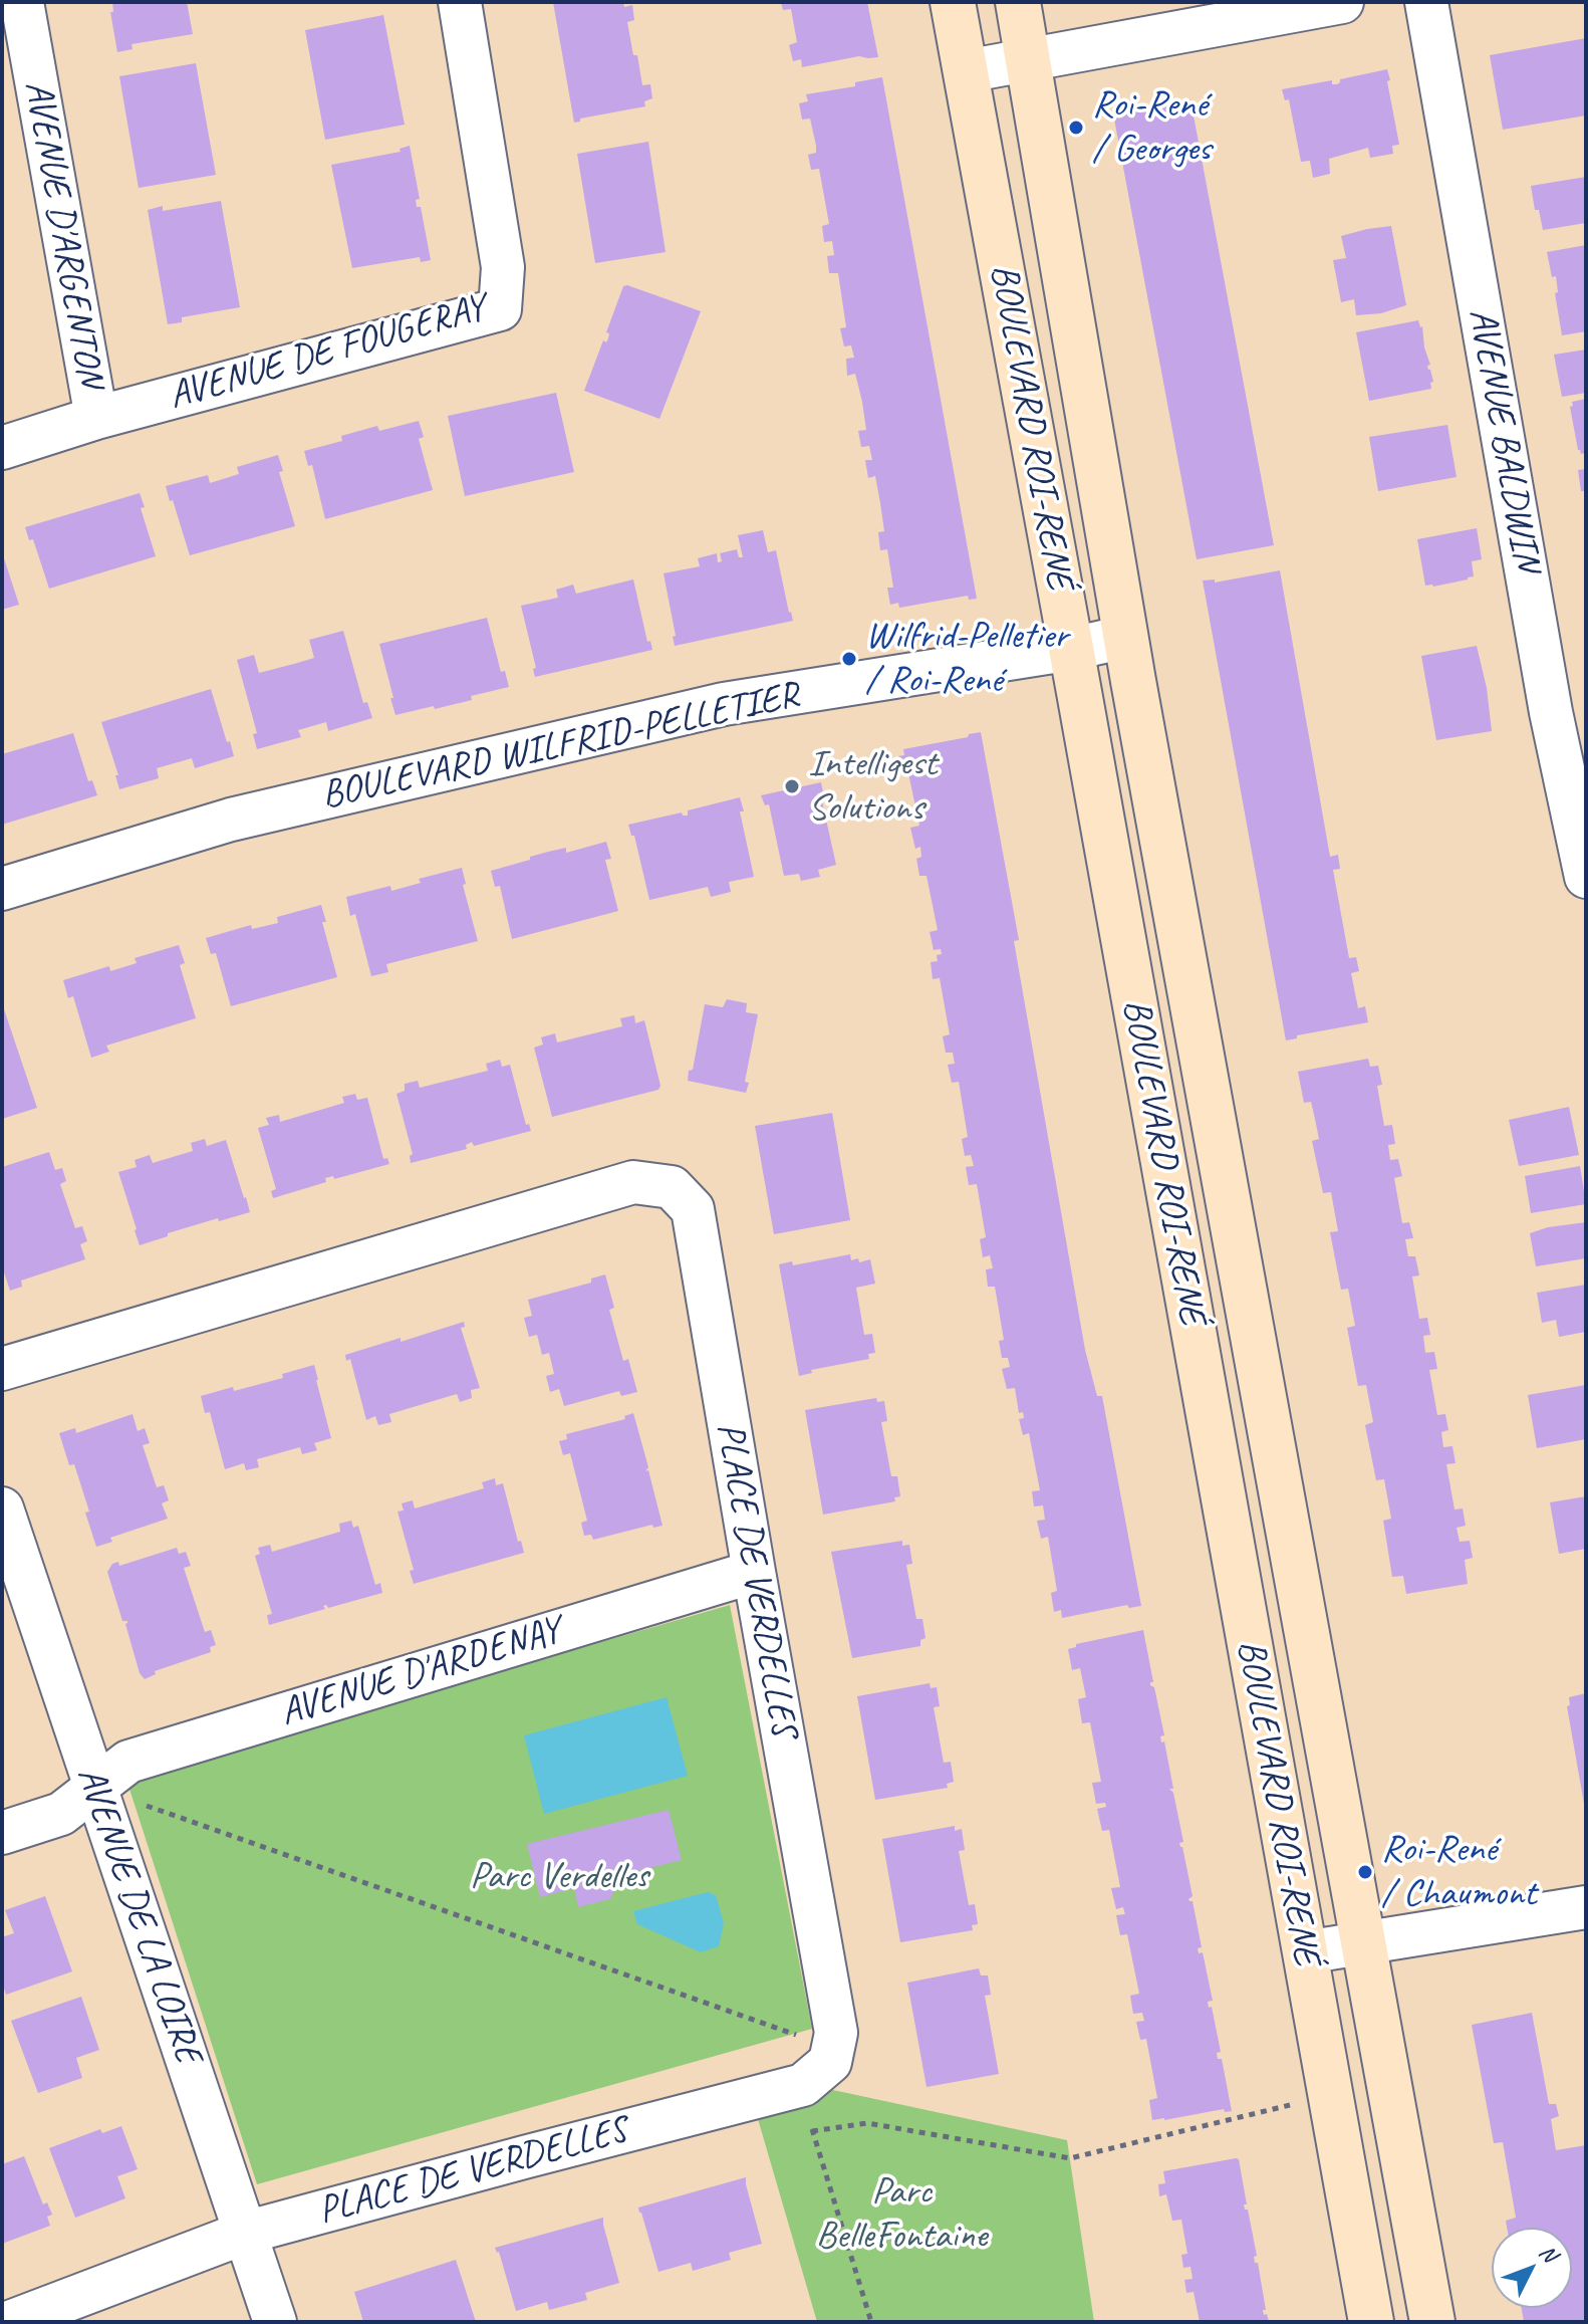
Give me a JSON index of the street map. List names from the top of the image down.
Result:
{
  "streets": {
    "street": [
      "AVENUE D'ARGENTON",
      "AVENUE DE FOUGERAY",
      "BOULEVARD ROI-RENÉ",
      "AVENUE BALDWIN",
      "BOULEVARD WILFRID-PELLETIER",
      "PLACE DE VERDELLES",
      "AVENUE D'ARDENAY",
      "AVENUE DE LA LOIRE"
    ]
  },
  "crossings": [
    ["AVENUE D'ARGENTON", "AVENUE DE FOUGERAY"],
    ["BOULEVARD ROI-RENÉ", "BOULEVARD WILFRID-PELLETIER"],
    ["PLACE DE VERDELLES", "AVENUE D'ARDENAY"],
    ["PLACE DE VERDELLES", "AVENUE DE LA LOIRE"],
    ["AVENUE D'ARDENAY", "AVENUE DE LA LOIRE"]
  ],
  "parks": ["Parc Verdelles", "Parc BelleFontaine"],
  "places": [
    "Roi-René / Georges",
    "Wilfrid-Pelletier / Roi-René",
    "Intelligest Solutions",
    "Roi-René / Chaumont"
  ],
  "north": "top right"
}
